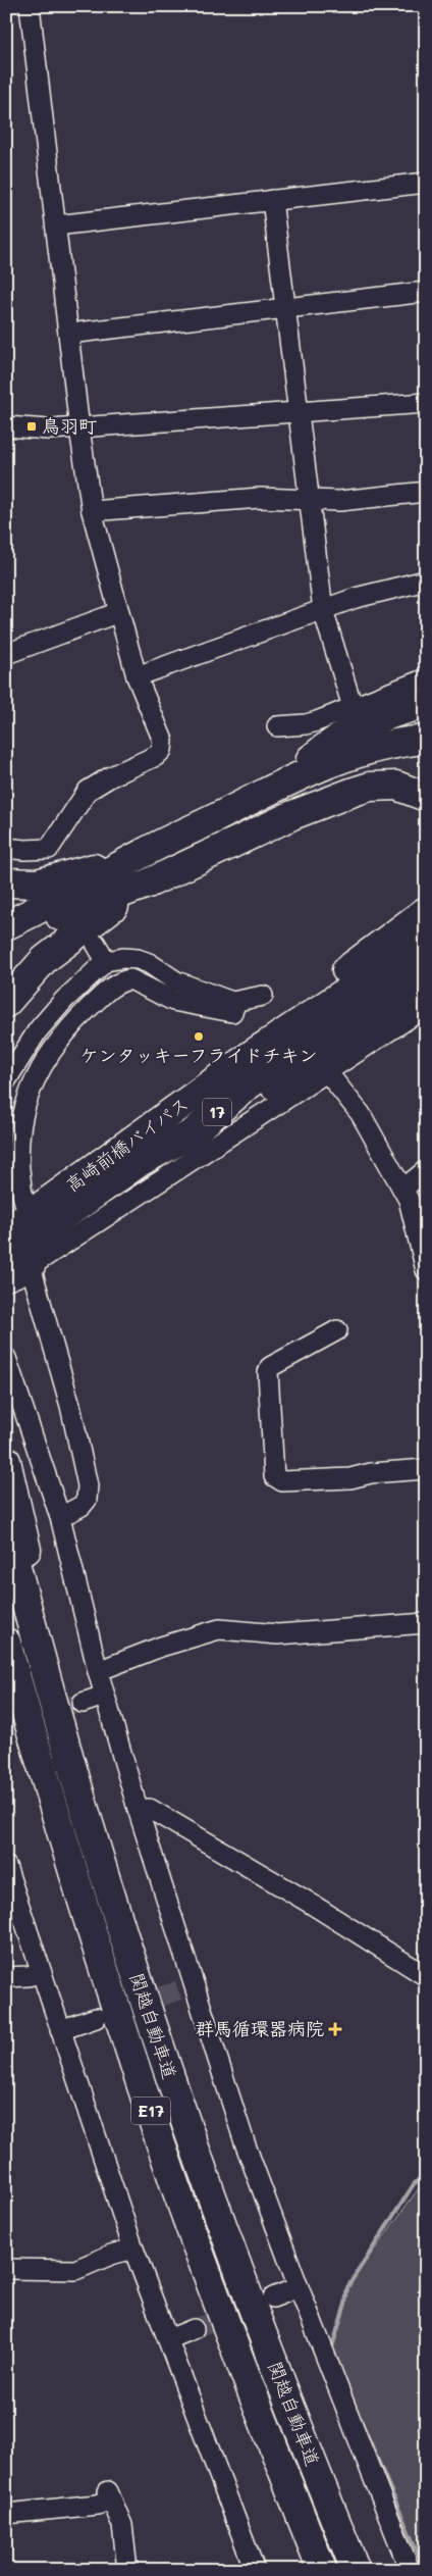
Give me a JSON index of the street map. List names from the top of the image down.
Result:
{
  "streets": {
    "highway": [
      "17",
      "高崎前橋バイパス",
      "関越自動車道",
      "E17"
    ]
  },
  "places": {
    "transit": ["鳥羽町"],
    "other": ["ケンタッキーフライドチキン"],
    "health": ["群馬循環器病院"]
  }
}
